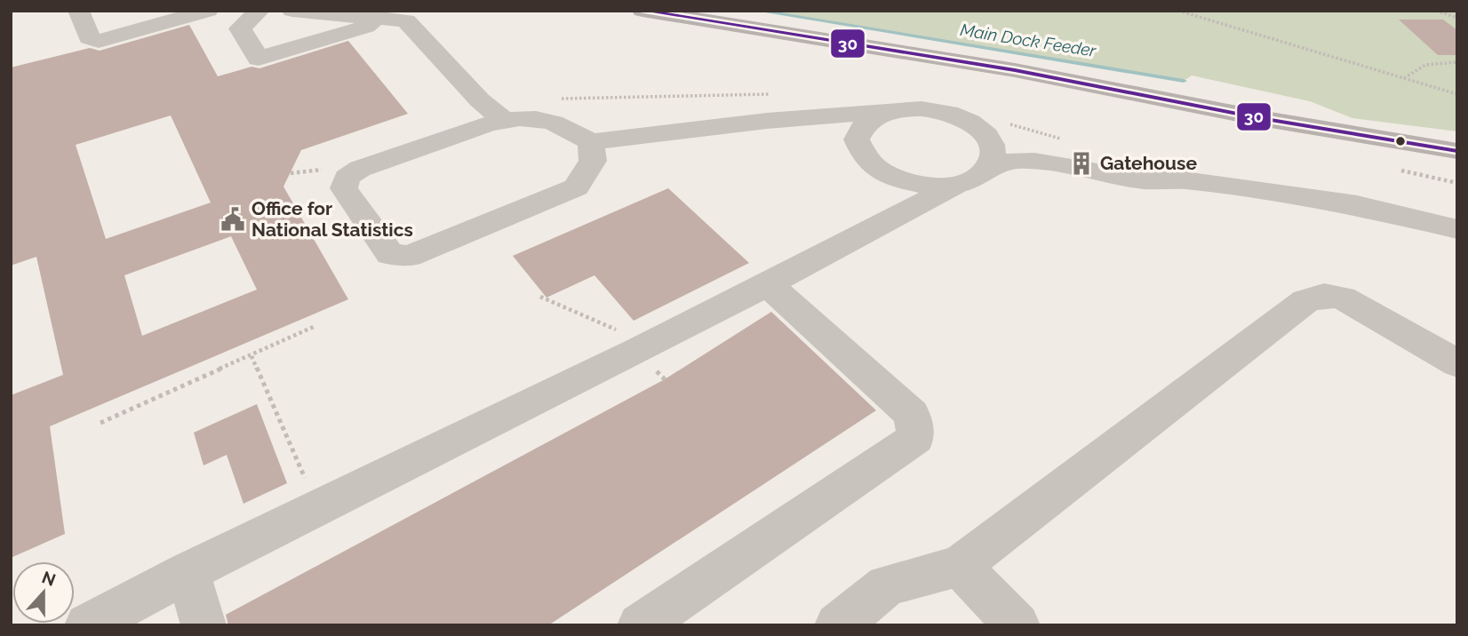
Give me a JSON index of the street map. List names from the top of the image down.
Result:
{
  "water": ["Main Dock Feeder"],
  "places": {
    "building": ["Gatehouse"],
    "public building": ["Office for National Statistics"]
  },
  "lines": ["transit line 30"],
  "north": "top"
}
